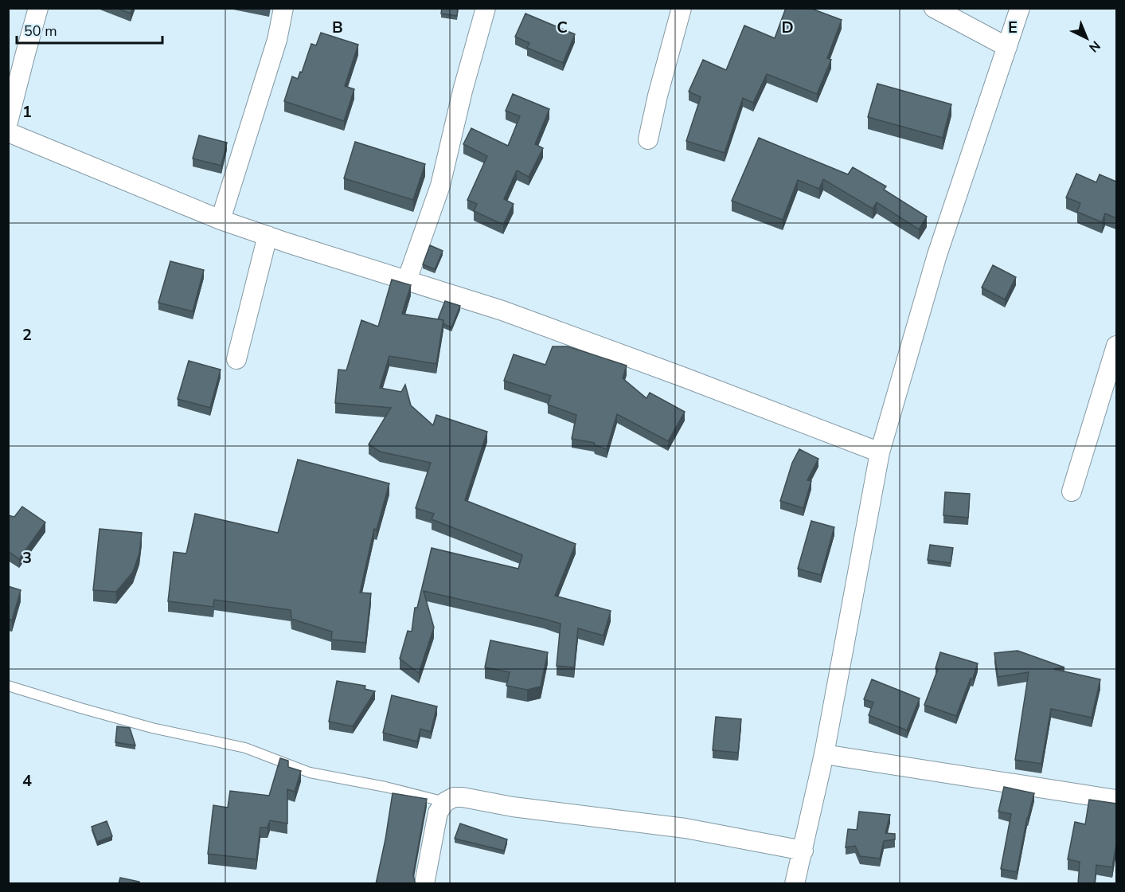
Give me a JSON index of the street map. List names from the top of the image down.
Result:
{
  "scale_bar": "50 m",
  "north": "bottom right",
  "grid": {
    "columns": [
      "B",
      "C",
      "D",
      "E"
    ],
    "rows": [
      "1",
      "2",
      "3",
      "4"
    ]
  }
}
